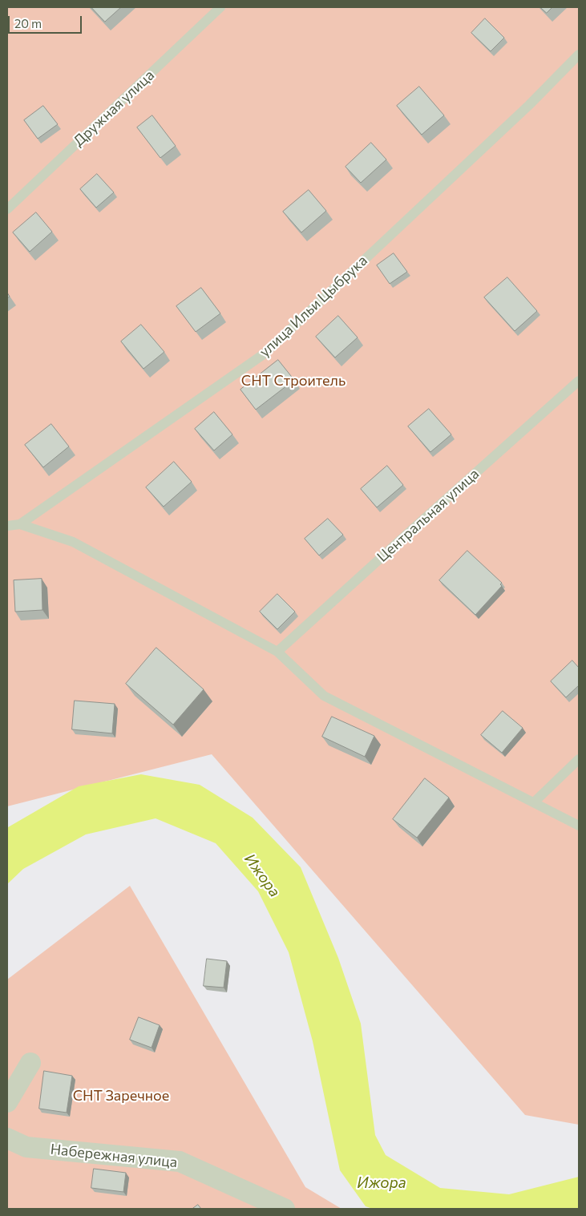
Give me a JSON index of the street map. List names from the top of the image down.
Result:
{
  "streets": {
    "street": ["Набережная улица"],
    "lane": ["Дружная улица", "улица Ильи Цыбрука", "Центральная улица"]
  },
  "water": ["Ижора"],
  "parks": ["СНТ Строитель", "СНТ Заречное"],
  "scale_bar": "20 m"
}
